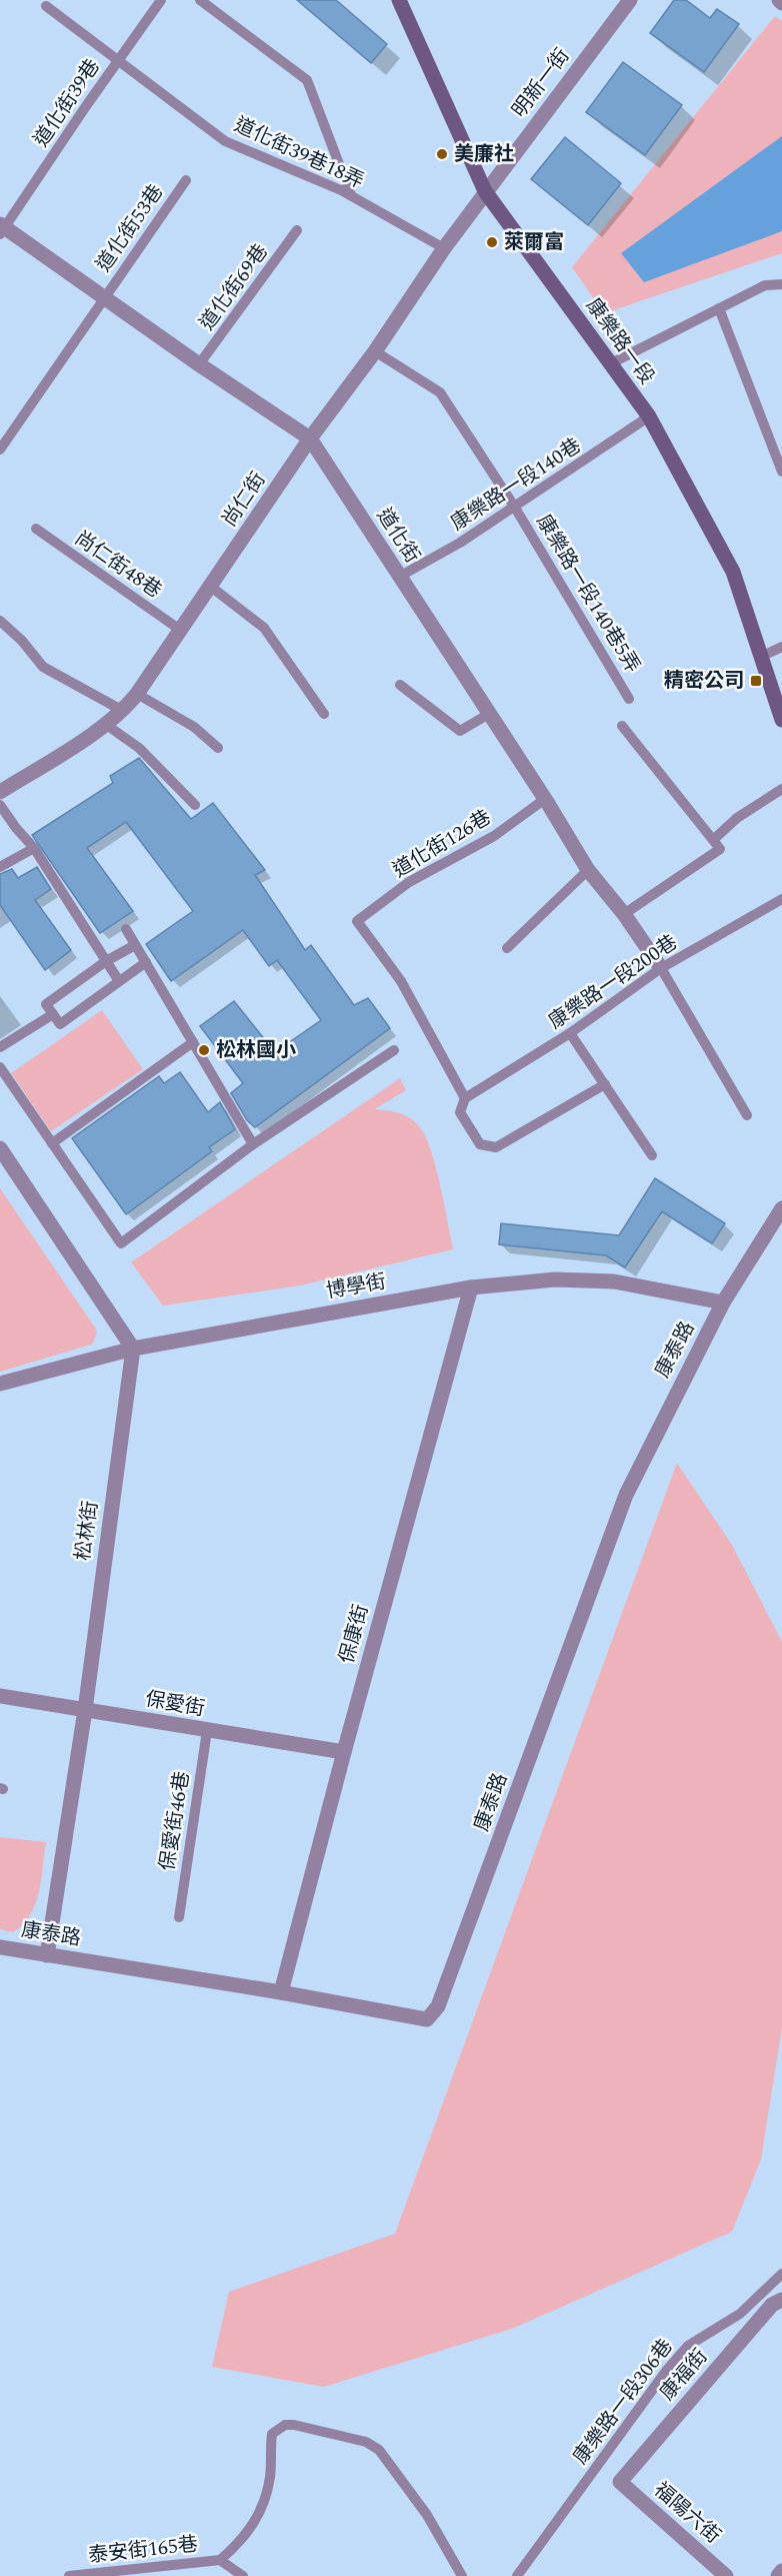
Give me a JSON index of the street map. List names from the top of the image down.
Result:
{
  "streets": {
    "street": [
      "明新一街",
      "康樂路一段",
      "尚仁街",
      "道化街",
      "博學街",
      "康泰路",
      "松林街",
      "保康街",
      "保愛街",
      "康福街",
      "福陽六街"
    ],
    "lane": [
      "道化街39巷",
      "道化街39巷18弄",
      "道化街53巷",
      "道化街69巷",
      "康樂路一段140巷",
      "尚仁街48巷",
      "康樂路一段140巷5弄",
      "道化街126巷",
      "康樂路一段200巷",
      "保愛街46巷",
      "康樂路一段306巷",
      "泰安街165巷"
    ]
  },
  "crossings": [
    ["明新一街", "康樂路一段"],
    ["明新一街", "尚仁街"],
    ["道化街39巷", "道化街39巷18弄"],
    ["道化街39巷", "道化街"],
    ["道化街39巷18弄", "尚仁街"],
    ["道化街53巷", "道化街"],
    ["道化街69巷", "道化街"],
    ["康樂路一段", "康樂路一段140巷"],
    ["康樂路一段", "尚仁街"],
    ["康樂路一段140巷", "道化街"],
    ["康樂路一段140巷", "康樂路一段140巷5弄"],
    ["尚仁街", "道化街"],
    ["尚仁街", "尚仁街48巷"],
    ["尚仁街", "康樂路一段140巷5弄"],
    ["道化街", "道化街126巷"],
    ["道化街", "康樂路一段200巷"],
    ["道化街126巷", "康樂路一段200巷"],
    ["博學街", "康泰路"],
    ["博學街", "松林街"],
    ["博學街", "保康街"],
    ["康泰路", "松林街"],
    ["康泰路", "保康街"],
    ["松林街", "保愛街"],
    ["保康街", "保愛街"],
    ["保愛街", "保愛街46巷"],
    ["康福街", "福陽六街"]
  ],
  "places": {
    "other": ["美廉社", "萊爾富", "松林國小"],
    "transit": ["精密公司"]
  }
}
